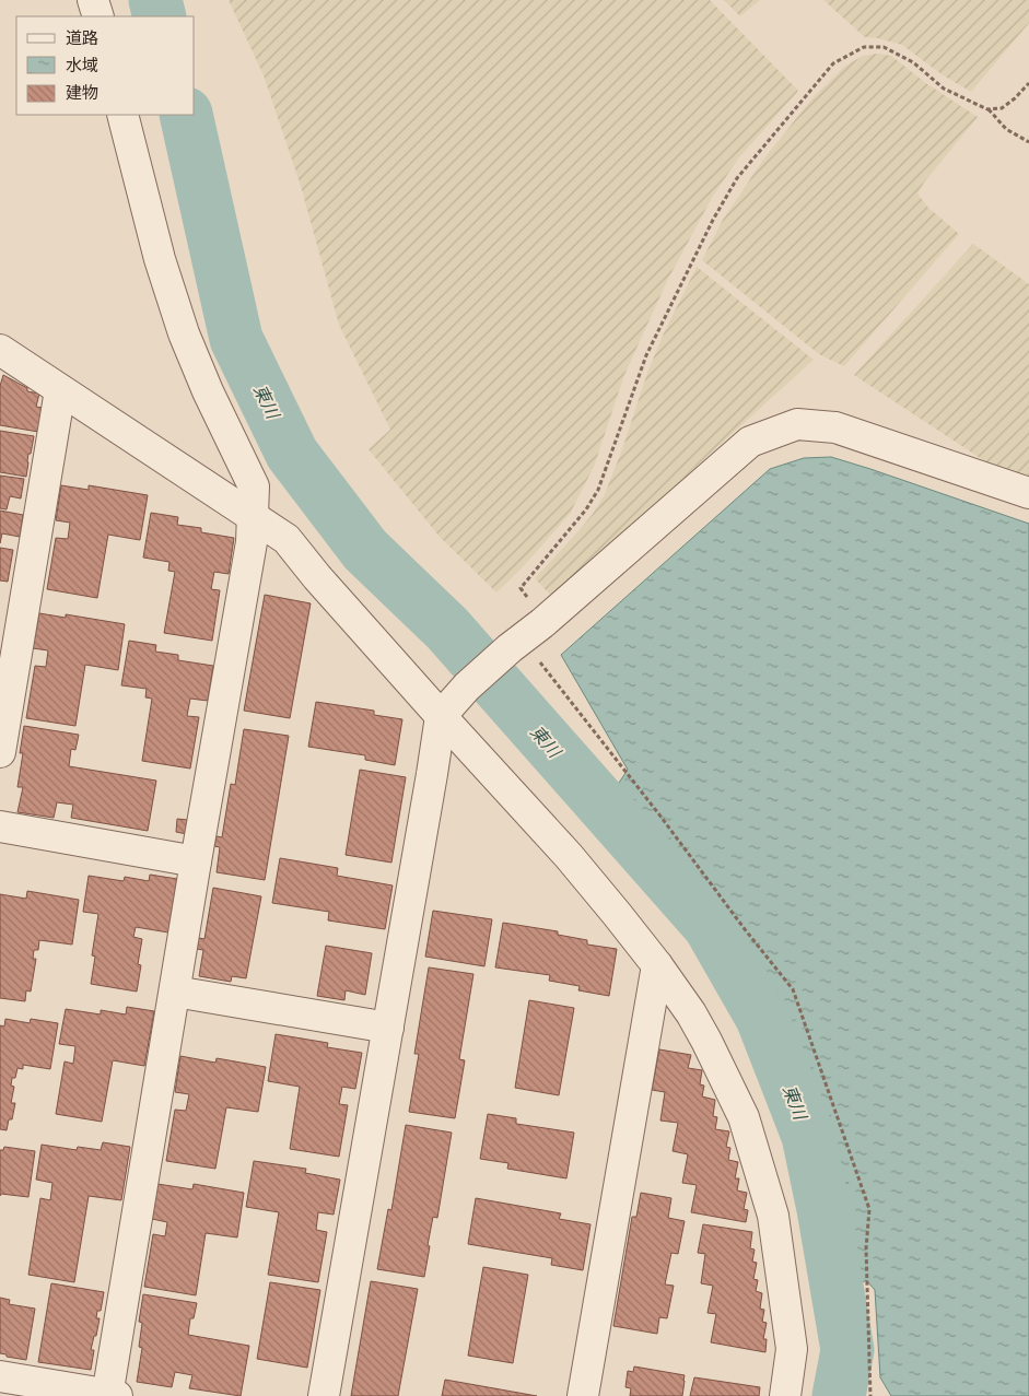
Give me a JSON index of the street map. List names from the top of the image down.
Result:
{
  "water": ["東川"],
  "legend": ["道路", "水域", "建物"]
}
